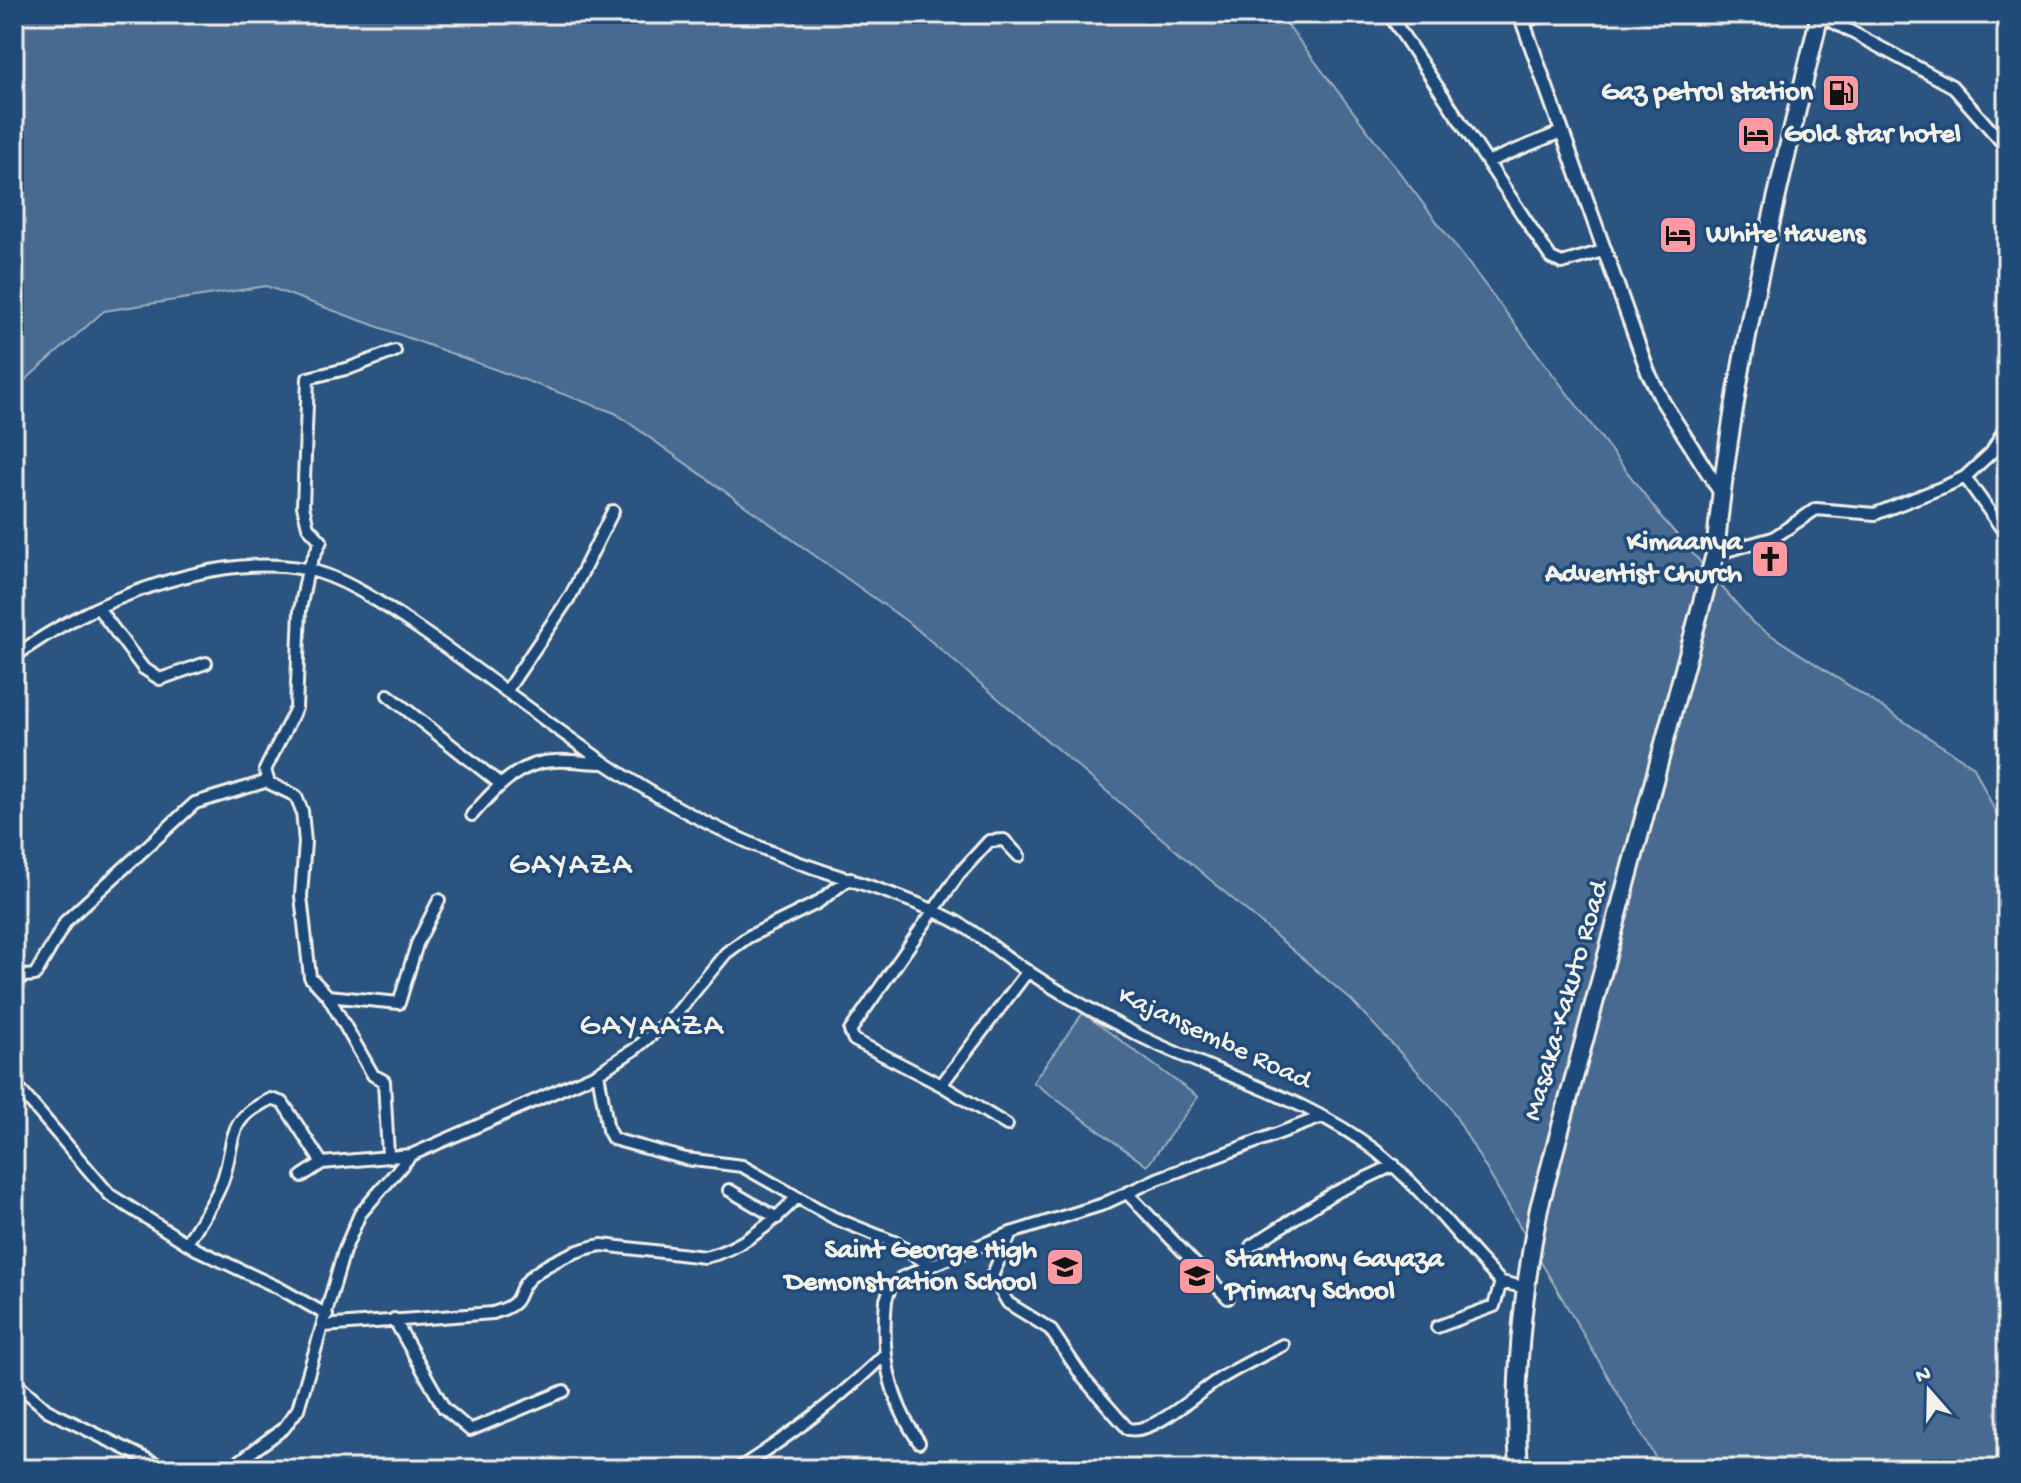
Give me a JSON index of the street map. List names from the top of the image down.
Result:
{
  "streets": {
    "highway": ["Masaka-Kakuto Road"],
    "street": ["Kajansembe Road"]
  },
  "districts": ["GAYAZA", "GAYAAZA"],
  "places": {
    "fuel station": ["Gaz petrol station"],
    "hotel": ["Gold star hotel", "White Havens"],
    "church": ["Kimaanya Adventist Church"],
    "school or university": ["Saint George High Demonstration School", "Stanthony Gayaza Primary School"]
  },
  "north": "top"
}
